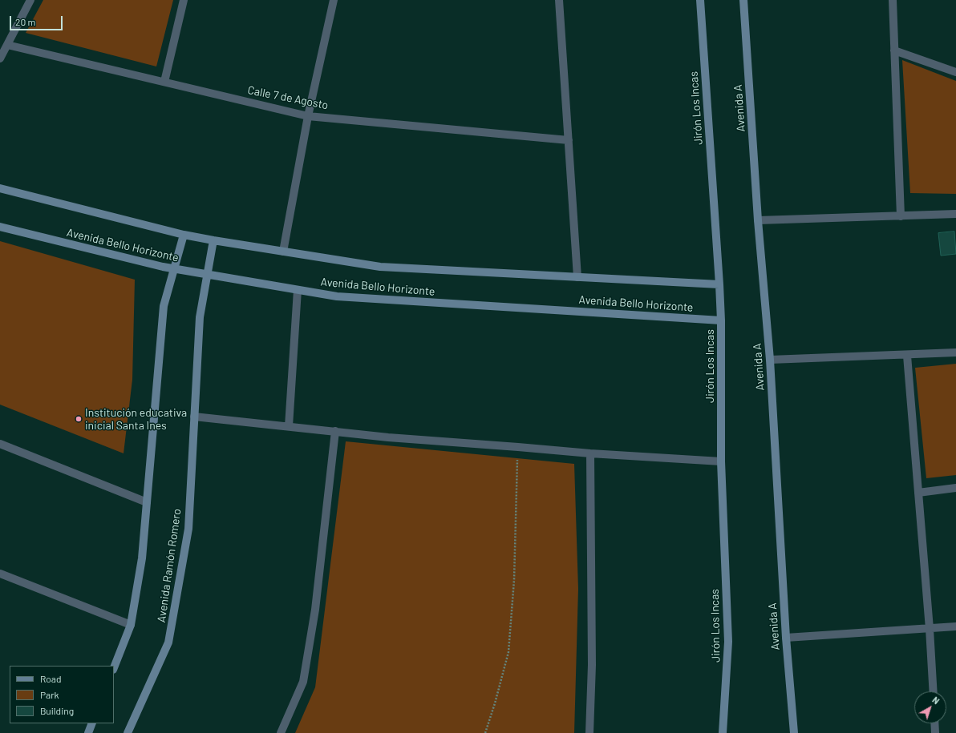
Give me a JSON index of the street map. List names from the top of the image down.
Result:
{
  "streets": {
    "street": [
      "Calle 7 de Agosto",
      "Jirón Los Incas",
      "Avenida A",
      "Avenida Bello Horizonte",
      "Avenida Ramón Romero"
    ]
  },
  "crossings": [
    ["Jirón Los Incas", "Avenida Bello Horizonte"],
    ["Avenida Bello Horizonte", "Avenida Ramón Romero"]
  ],
  "places": ["Institución educativa inicial Santa Ines"],
  "legend": ["Road", "Park", "Building"],
  "scale_bar": "20 m",
  "north": "top right"
}
